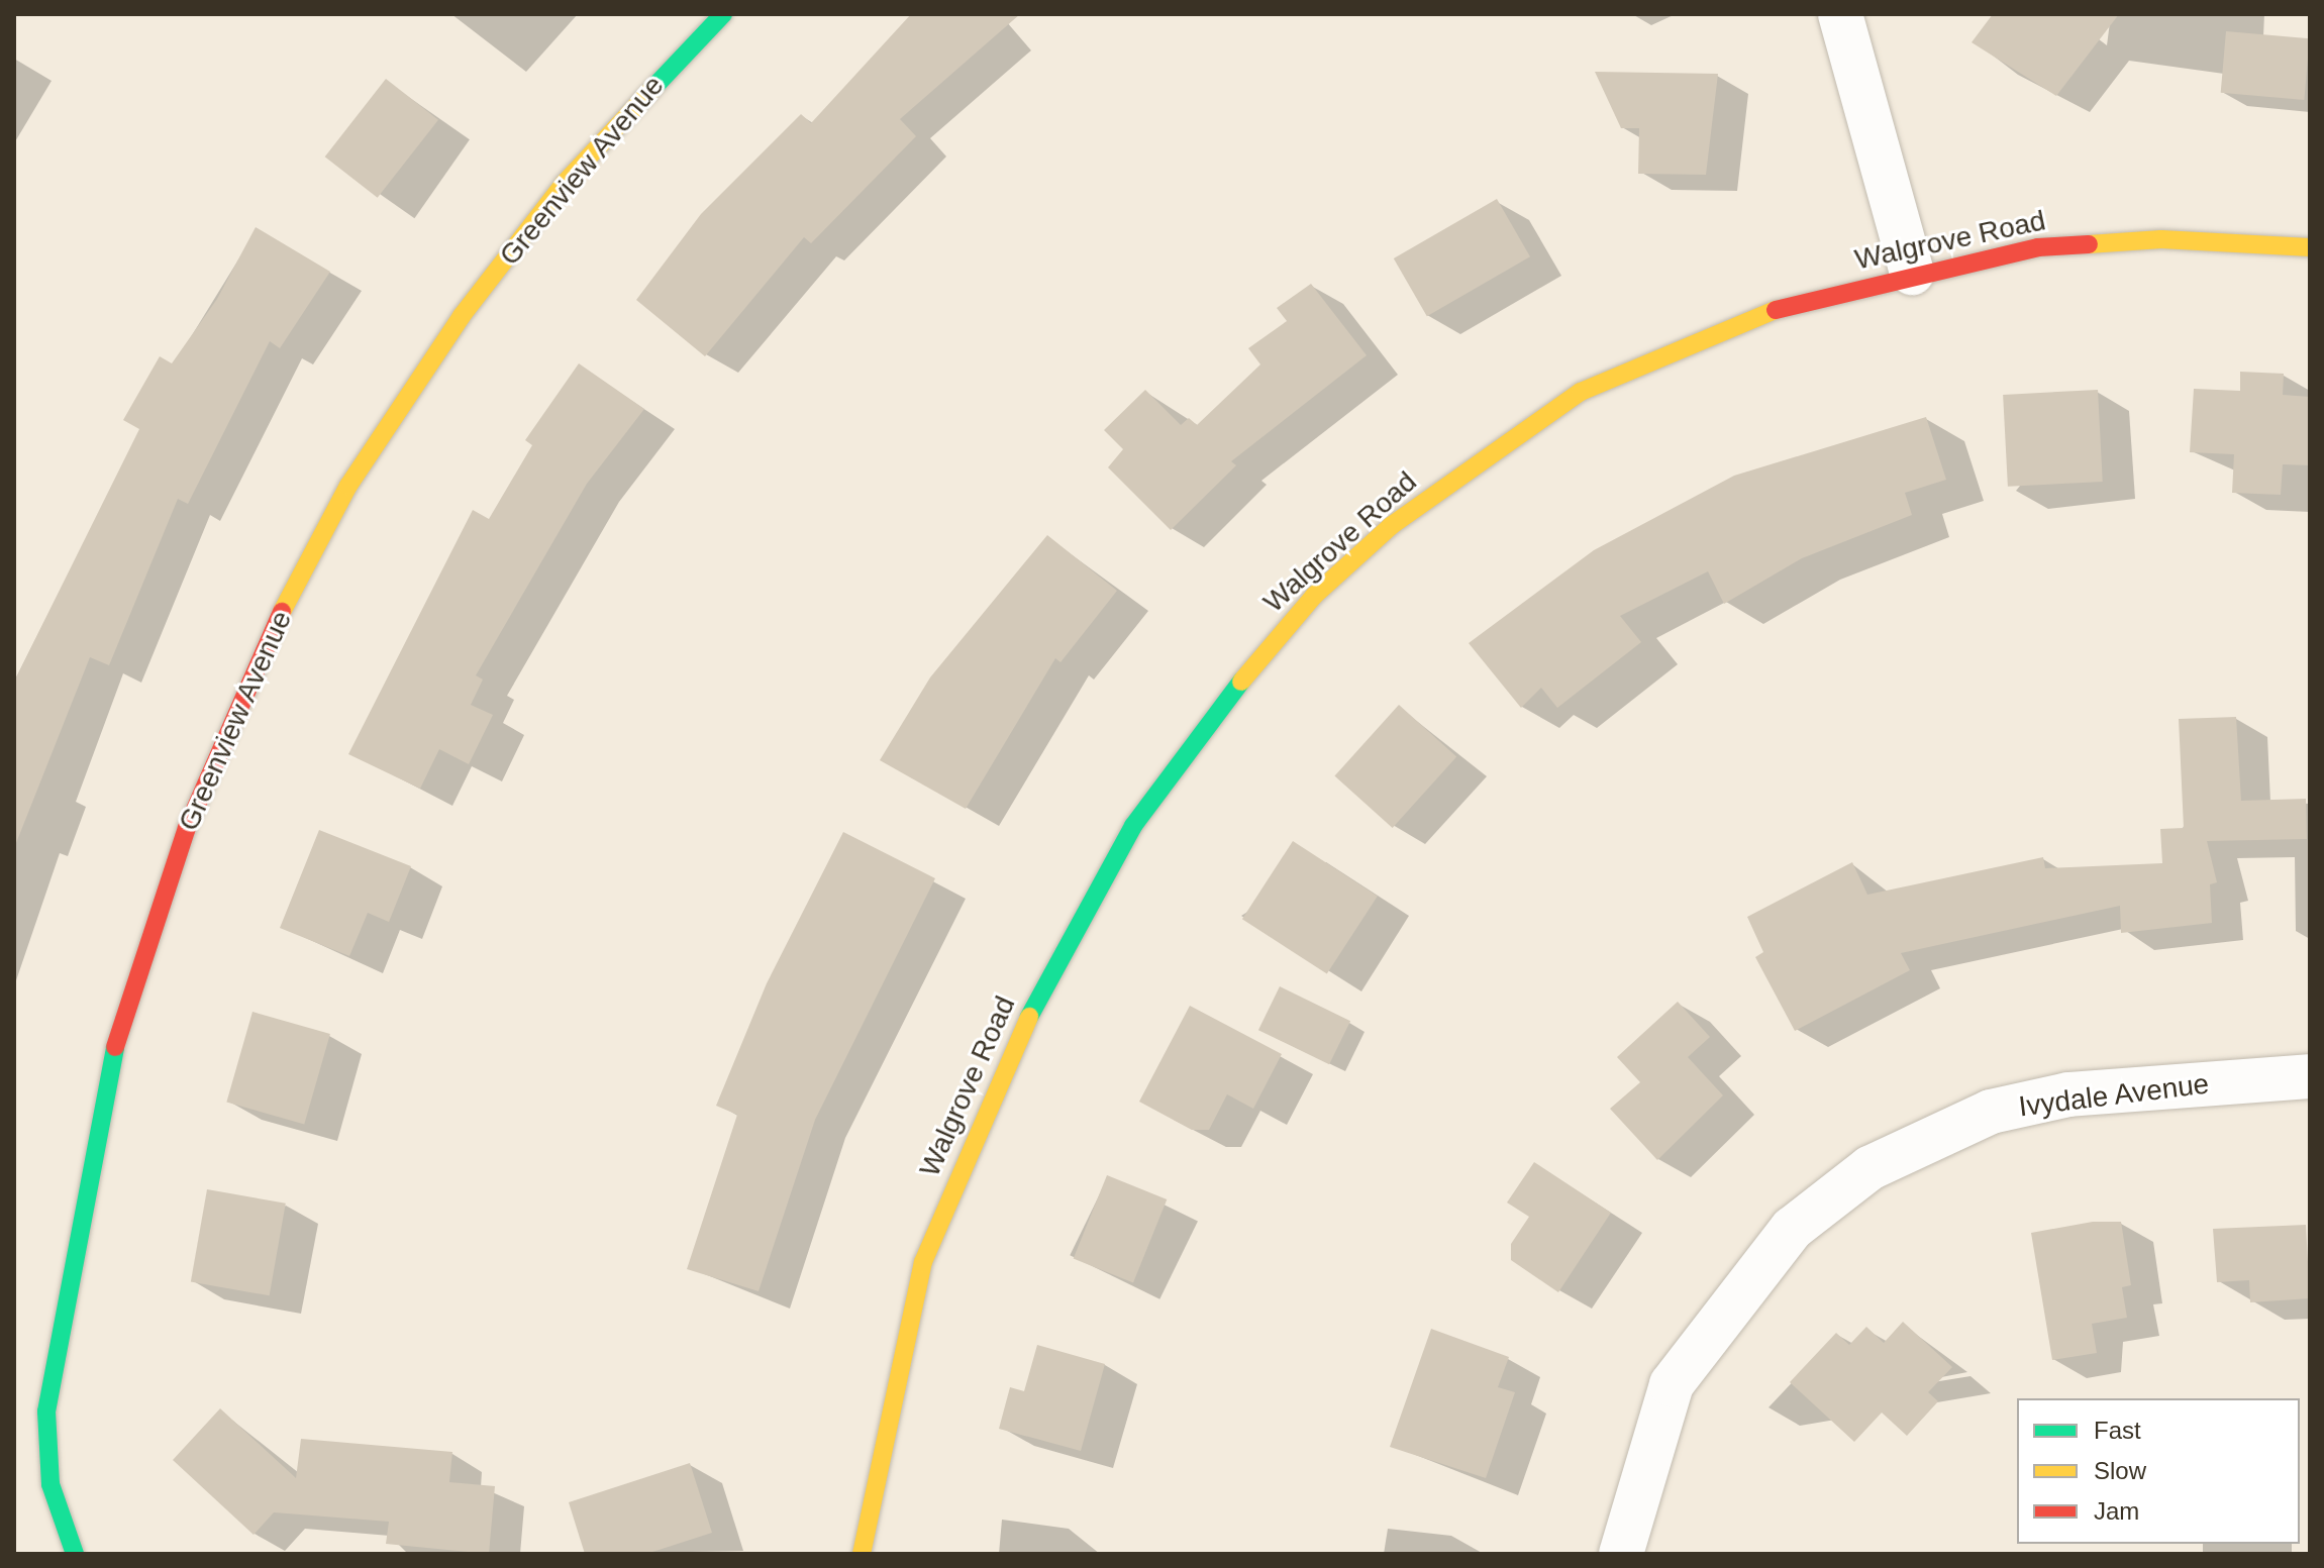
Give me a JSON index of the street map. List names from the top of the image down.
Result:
{
  "streets": {
    "street": ["Greenview Avenue", "Walgrove Road", "Ivydale Avenue"]
  },
  "legend": ["Fast", "Slow", "Jam"]
}
